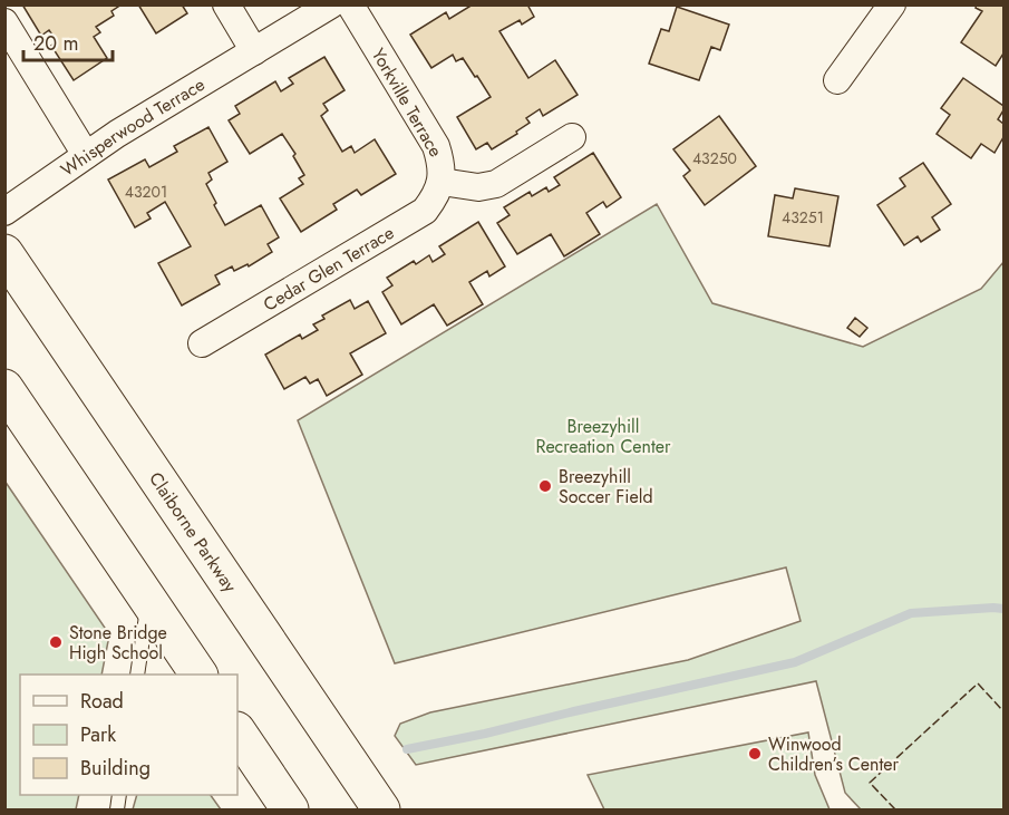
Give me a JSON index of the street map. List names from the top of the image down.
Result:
{
  "streets": {
    "main road": ["Claiborne Parkway"],
    "street": ["Yorkville Terrace", "Whisperwood Terrace", "Cedar Glen Terrace"]
  },
  "crossings": [
    ["Yorkville Terrace", "Cedar Glen Terrace"]
  ],
  "parks": ["Breezyhill Recreation Center"],
  "places": ["Breezyhill Soccer Field", "Stone Bridge High School", "Winwood Children’s Center"],
  "house_numbers": ["43250", "43201", "43251"],
  "legend": ["Road", "Park", "Building"],
  "scale_bar": "20 m"
}
